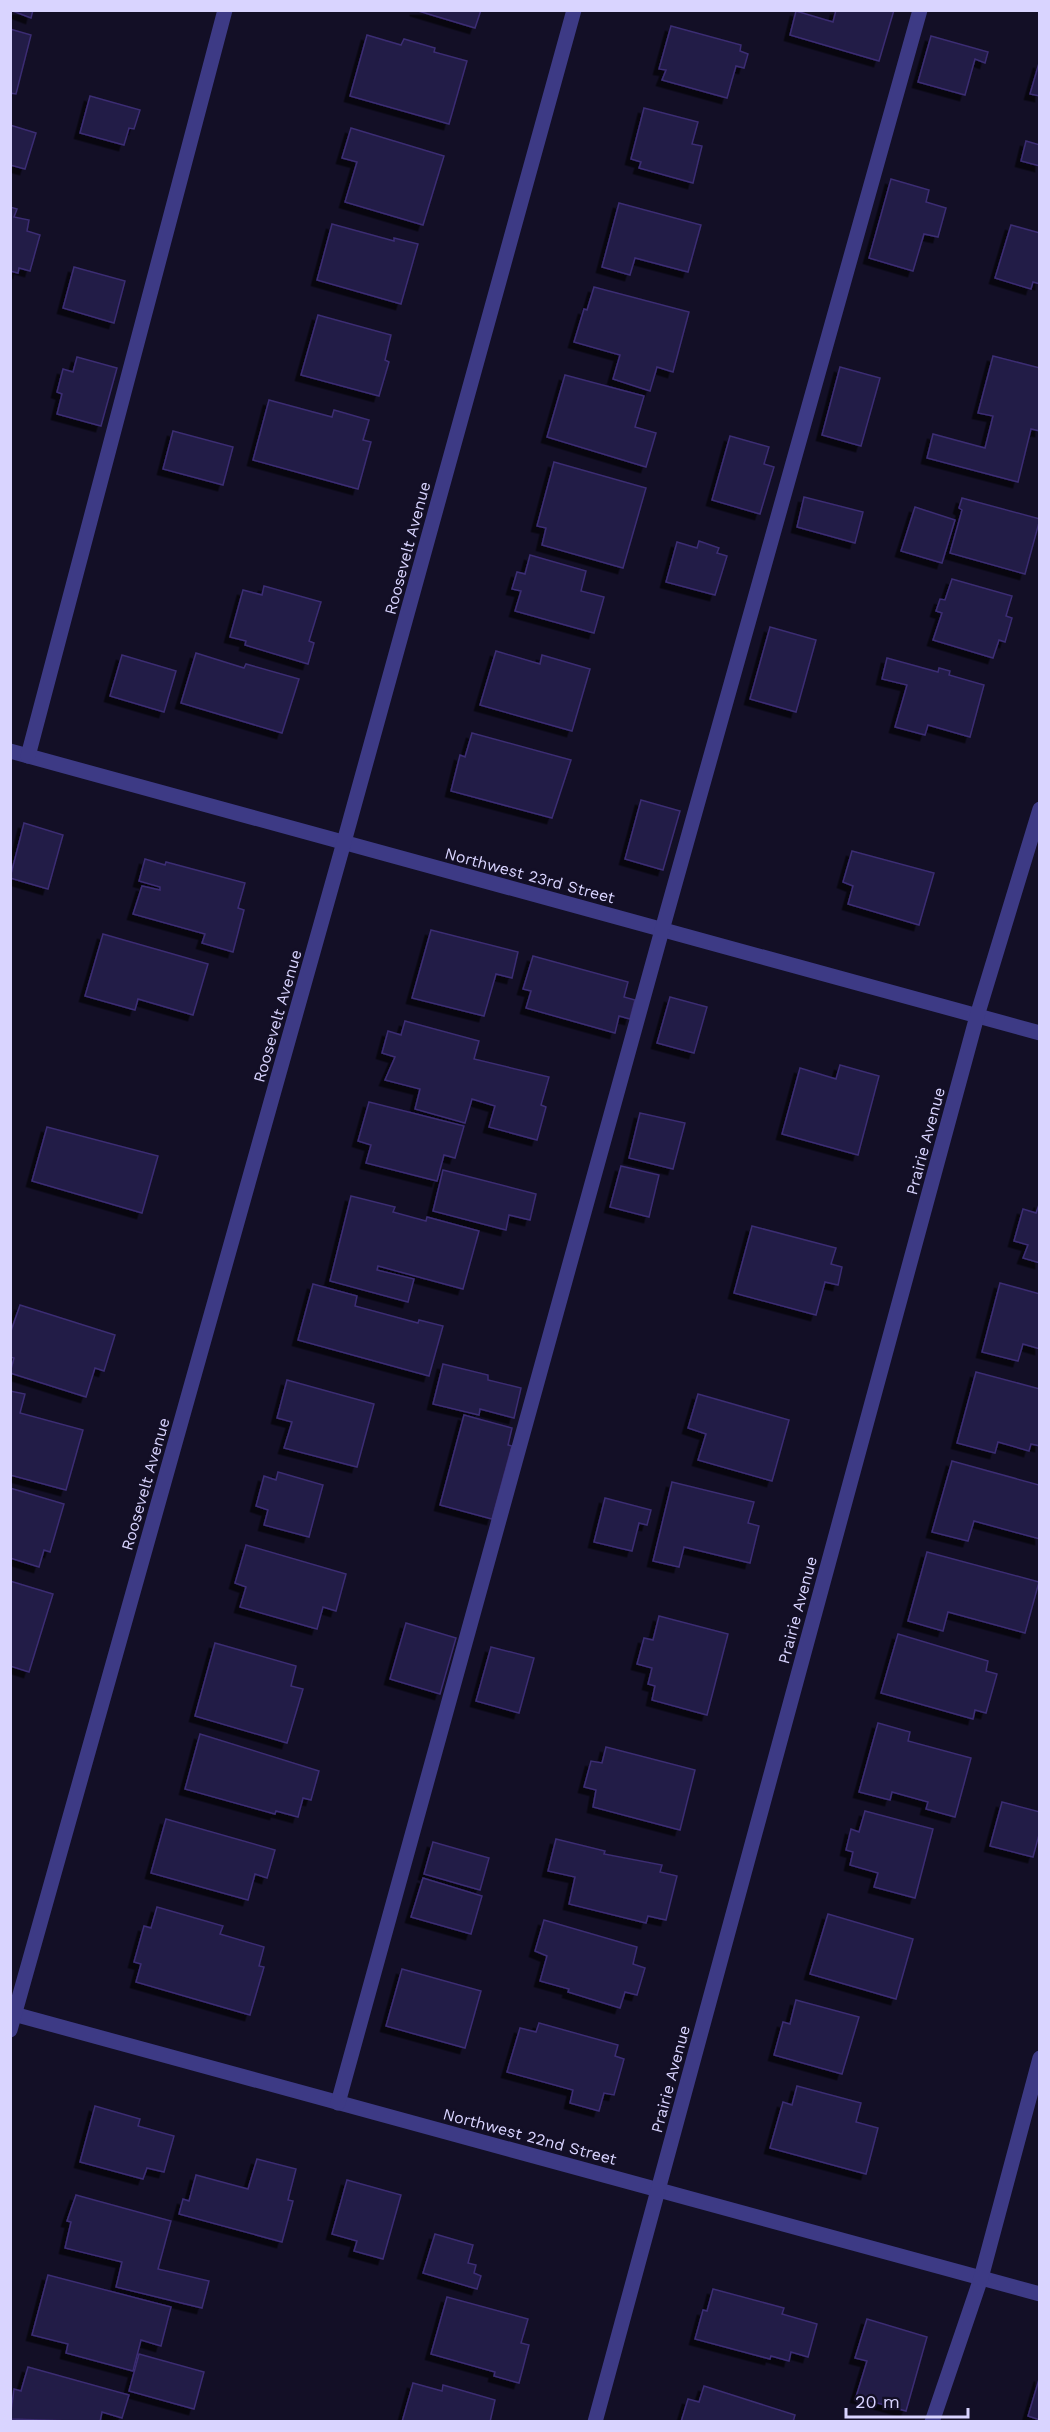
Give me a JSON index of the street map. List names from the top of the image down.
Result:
{
  "streets": {
    "street": [
      "Roosevelt Avenue",
      "Northwest 23rd Street",
      "Prairie Avenue",
      "Northwest 22nd Street"
    ]
  },
  "crossings": [
    ["Roosevelt Avenue", "Northwest 23rd Street"],
    ["Roosevelt Avenue", "Northwest 22nd Street"],
    ["Northwest 23rd Street", "Prairie Avenue"],
    ["Prairie Avenue", "Northwest 22nd Street"]
  ],
  "scale_bar": "20 m"
}
